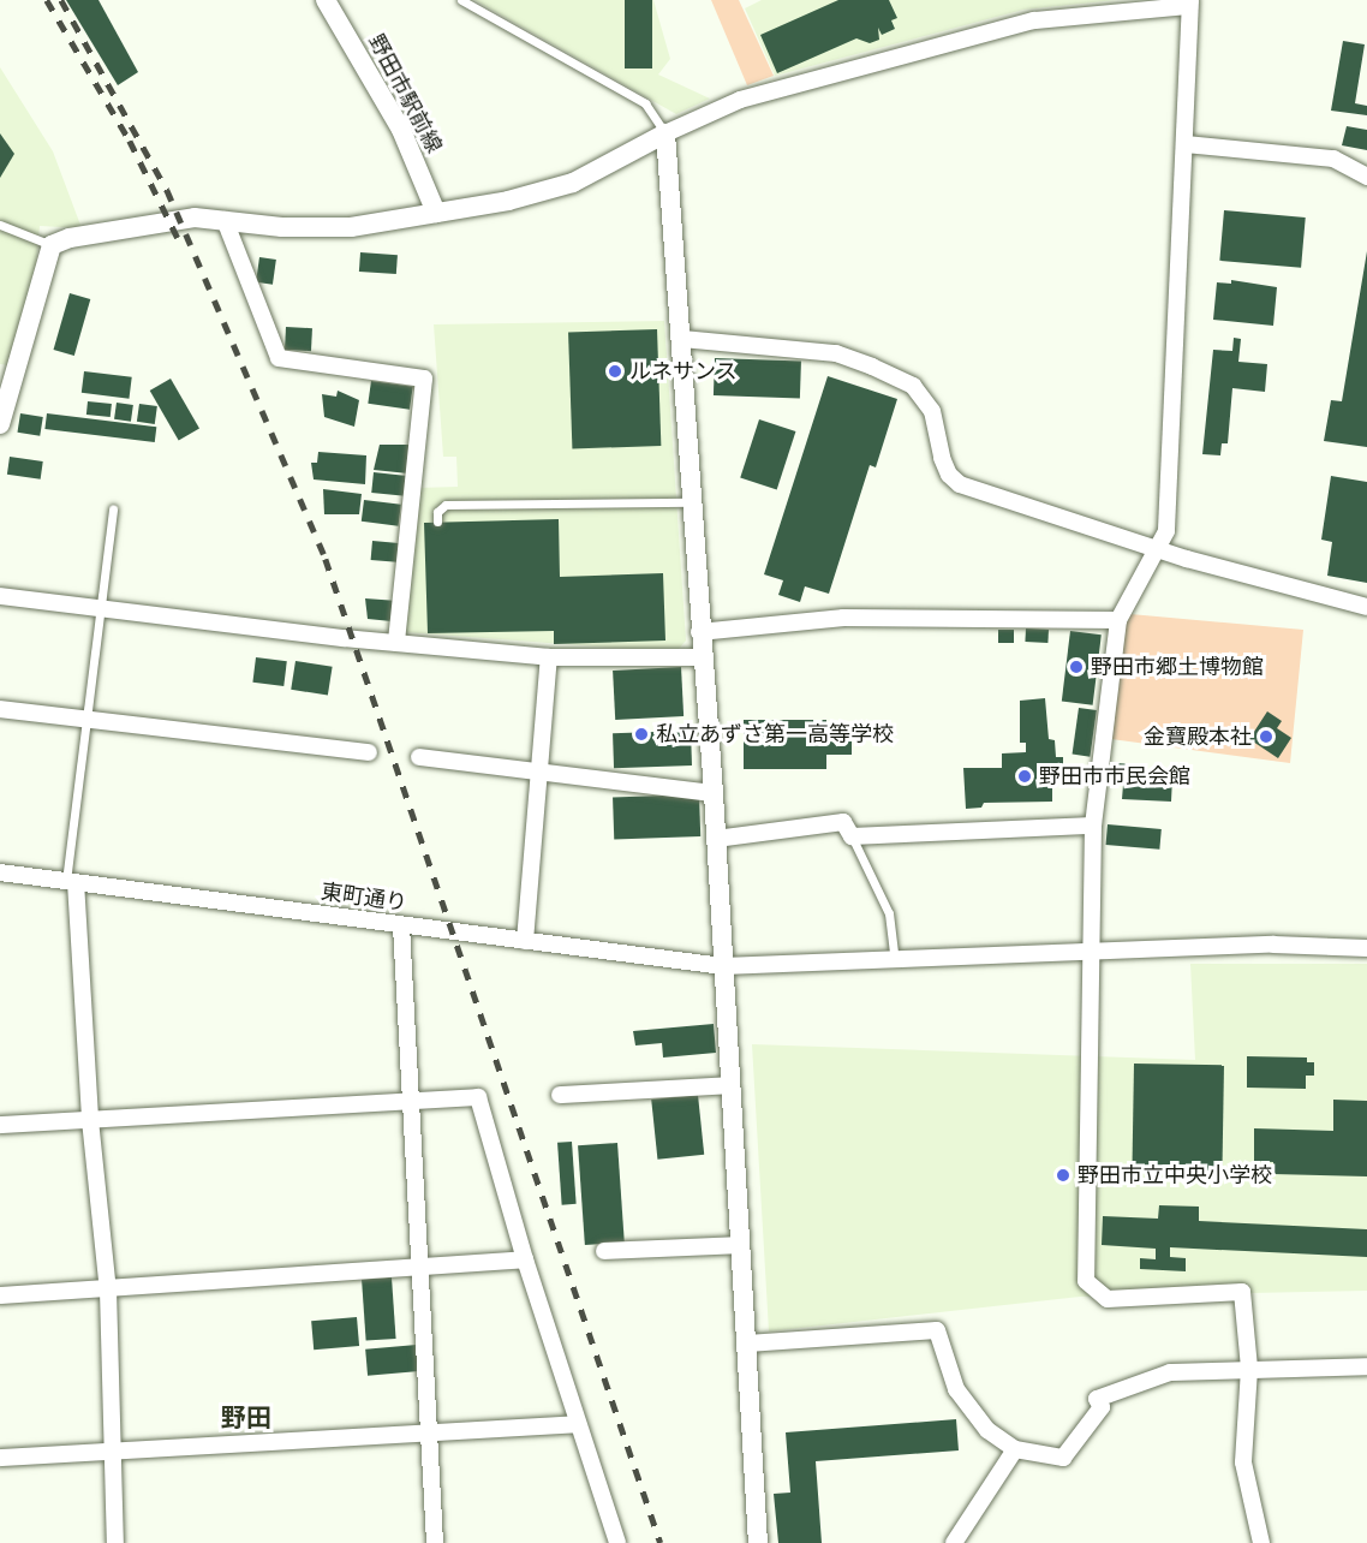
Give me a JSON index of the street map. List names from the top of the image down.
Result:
{
  "streets": {
    "street": ["野田市駅前線", "東町通り"]
  },
  "districts": ["野田"],
  "places": [
    "ルネサンス",
    "野田市郷土博物館",
    "私立あずさ第一高等学校",
    "金寶殿本社",
    "野田市市民会館",
    "野田市立中央小学校"
  ]
}
